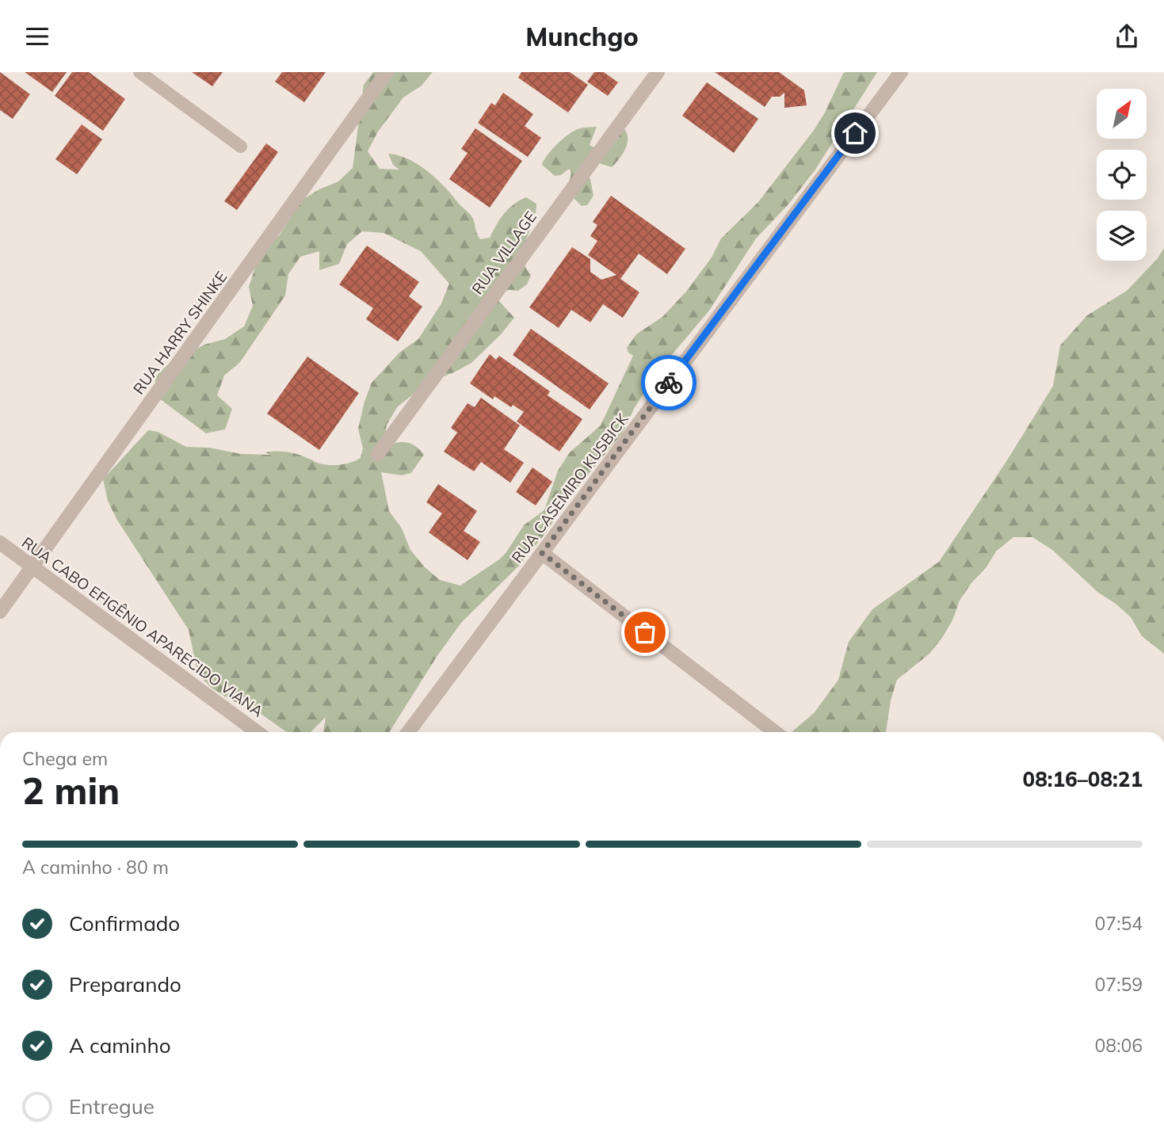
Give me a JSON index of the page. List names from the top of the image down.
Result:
{
  "streets": {
    "street": [
      "RUA VILLAGE",
      "RUA HARRY SHINKE",
      "RUA CASEMIRO KUSBICK",
      "RUA CABO EFIGÊNIO APARECIDO VIANA"
    ]
  },
  "crossings": [
    ["RUA HARRY SHINKE", "RUA CABO EFIGÊNIO APARECIDO VIANA"]
  ],
  "north": "top right",
  "page": {
    "header": "Munchgo",
    "heading": ["2 min", "Chega em", "08:16–08:21"],
    "bar": "A caminho · 80 m",
    "list": [
      ["Confirmado", "07:54"],
      ["Preparando", "07:59"],
      ["A caminho", "08:06"],
      "Entregue"
    ]
  }
}
